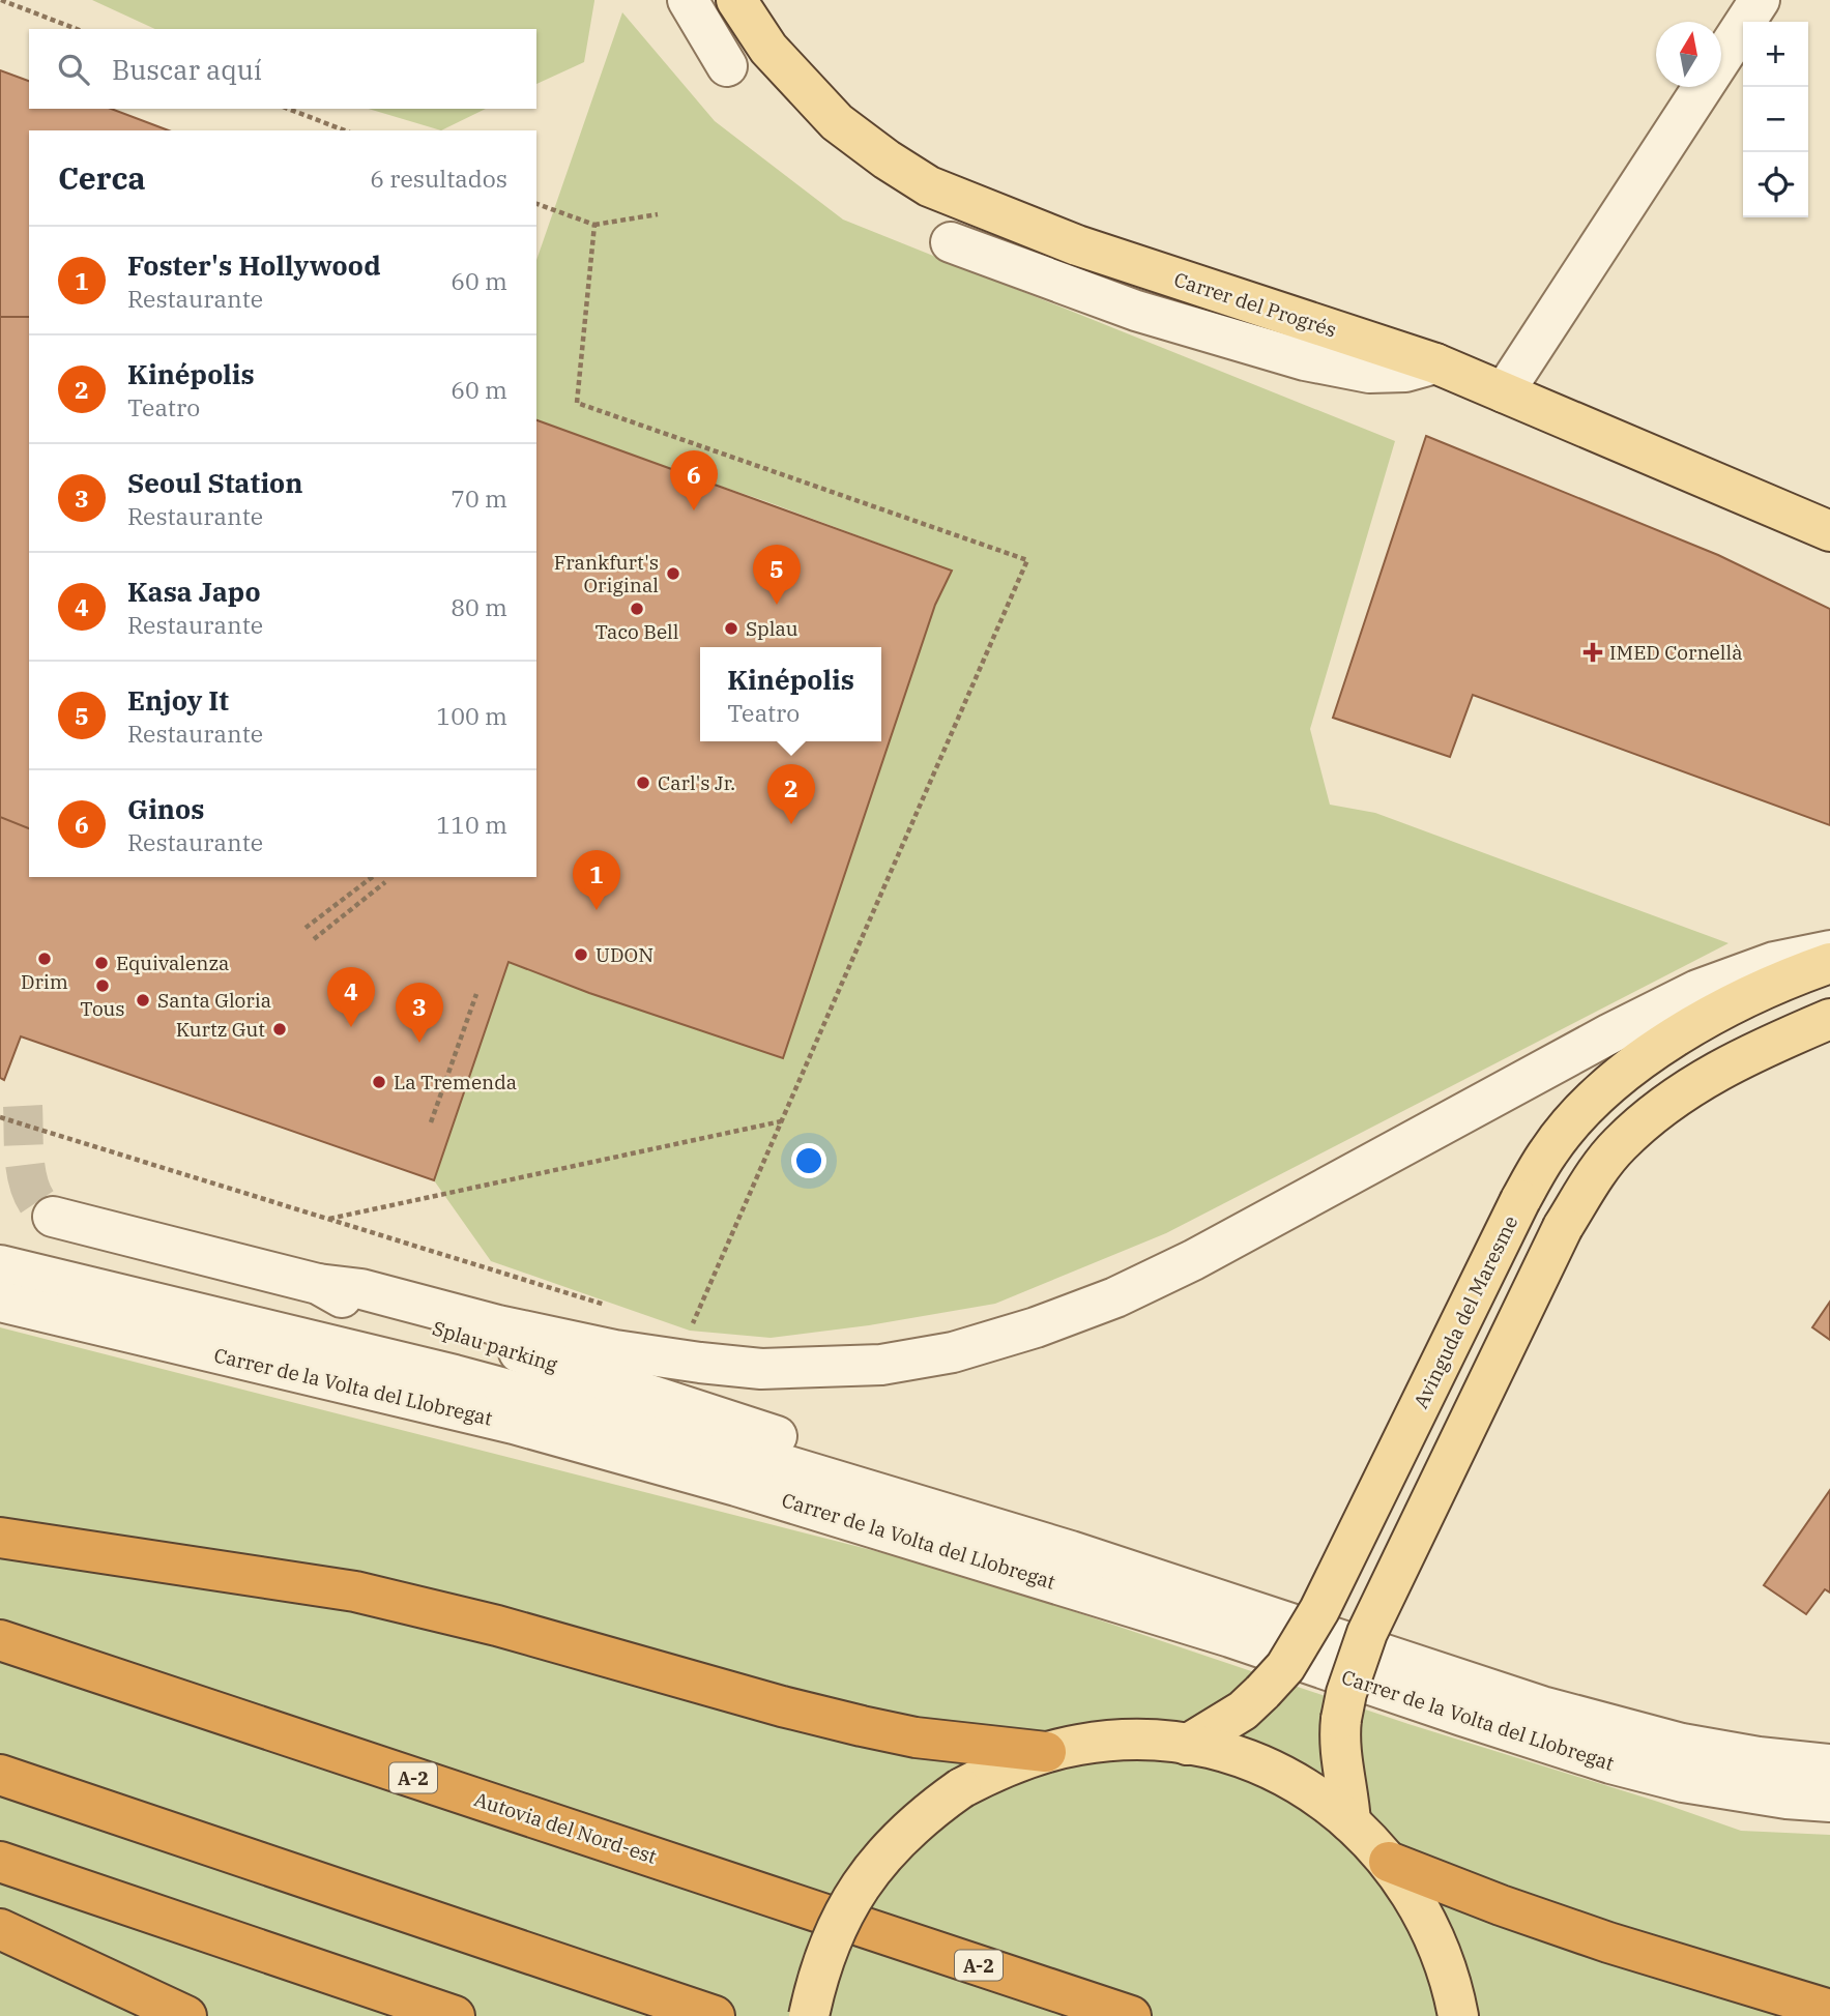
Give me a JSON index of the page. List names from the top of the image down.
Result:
{
  "streets": {
    "highway": ["A-2", "Autovia del Nord-est"],
    "main road": ["Carrer del Progrés", "Avinguda del Maresme"],
    "street": ["Splau parking", "Carrer de la Volta del Llobregat"]
  },
  "crossings": [
    ["Splau parking", "Carrer de la Volta del Llobregat"]
  ],
  "places": {
    "other": [
      "Frankfurt's Original",
      "Taco Bell",
      "Splau",
      "Carl's Jr.",
      "UDON",
      "Drim",
      "Equivalenza",
      "Tous",
      "Santa Gloria",
      "Kurtz Gut",
      "La Tremenda"
    ],
    "health": ["IMED Cornellà"]
  },
  "north": "top",
  "page": {
    "map_buttons": ["+", "−"],
    "search": "Buscar aquí",
    "heading": ["Cerca", "6 resultados"],
    "list": [
      {
        "mark": "1",
        "name": "Foster's Hollywood",
        "note": "Restaurante",
        "value": "60 m"
      },
      {
        "mark": "2",
        "name": "Kinépolis",
        "note": "Teatro",
        "value": "60 m"
      },
      {
        "mark": "3",
        "name": "Seoul Station",
        "note": "Restaurante",
        "value": "70 m"
      },
      {
        "mark": "4",
        "name": "Kasa Japo",
        "note": "Restaurante",
        "value": "80 m"
      },
      {
        "mark": "5",
        "name": "Enjoy It",
        "note": "Restaurante",
        "value": "100 m"
      },
      {
        "mark": "6",
        "name": "Ginos",
        "note": "Restaurante",
        "value": "110 m"
      }
    ],
    "pins": [
      "6",
      "5",
      "2",
      "1",
      "4",
      "3"
    ],
    "popup": ["Kinépolis", "Teatro"]
  }
}
